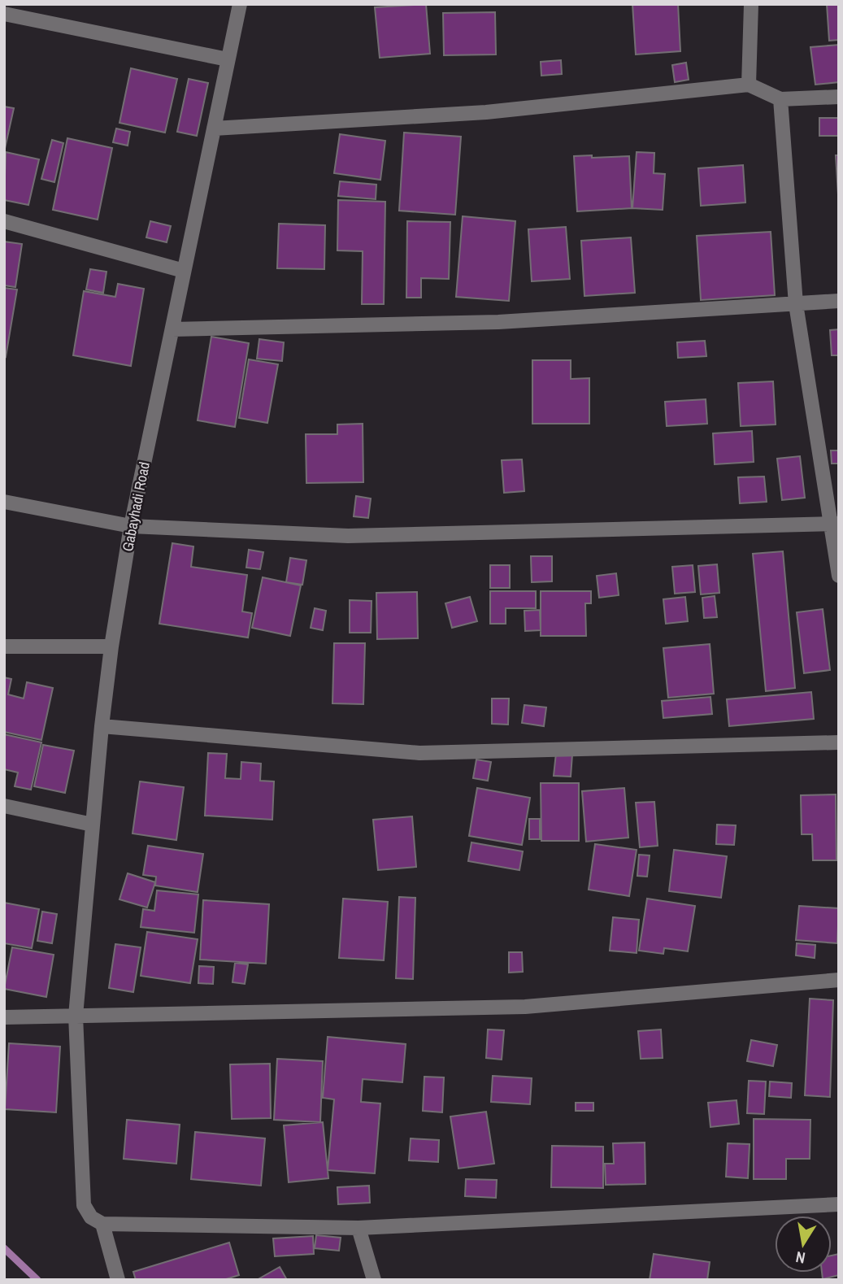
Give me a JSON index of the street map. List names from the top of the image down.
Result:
{
  "streets": {
    "street": ["Gabayhadi Road"]
  },
  "north": "bottom"
}
